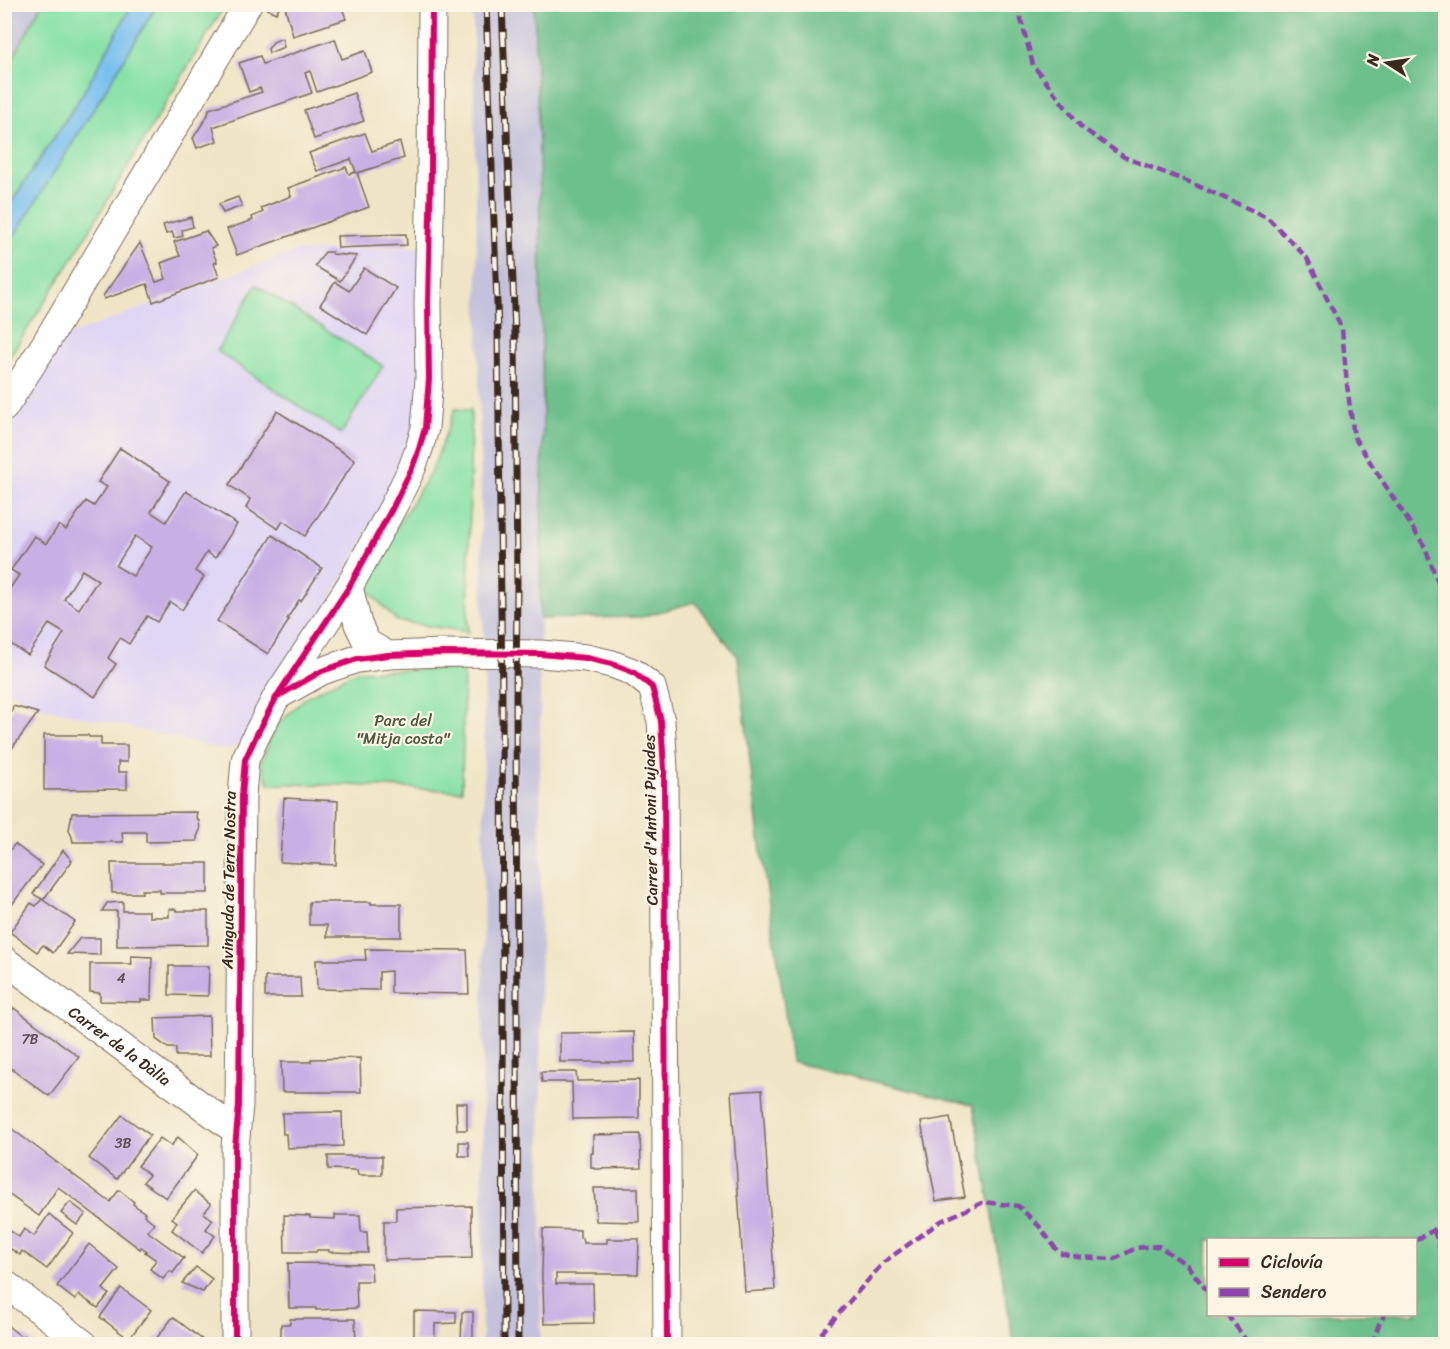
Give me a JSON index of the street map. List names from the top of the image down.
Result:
{
  "streets": {
    "street": ["Carrer d'Antoni Pujades", "Avinguda de Terra Nostra", "Carrer de la Dàlia"]
  },
  "crossings": [
    ["Carrer d'Antoni Pujades", "Avinguda de Terra Nostra"],
    ["Avinguda de Terra Nostra", "Carrer de la Dàlia"]
  ],
  "parks": ["Parc del \"Mitja costa\""],
  "house_numbers": ["4", "7B", "3B"],
  "legend": ["Ciclovía", "Sendero"],
  "north": "left"
}
